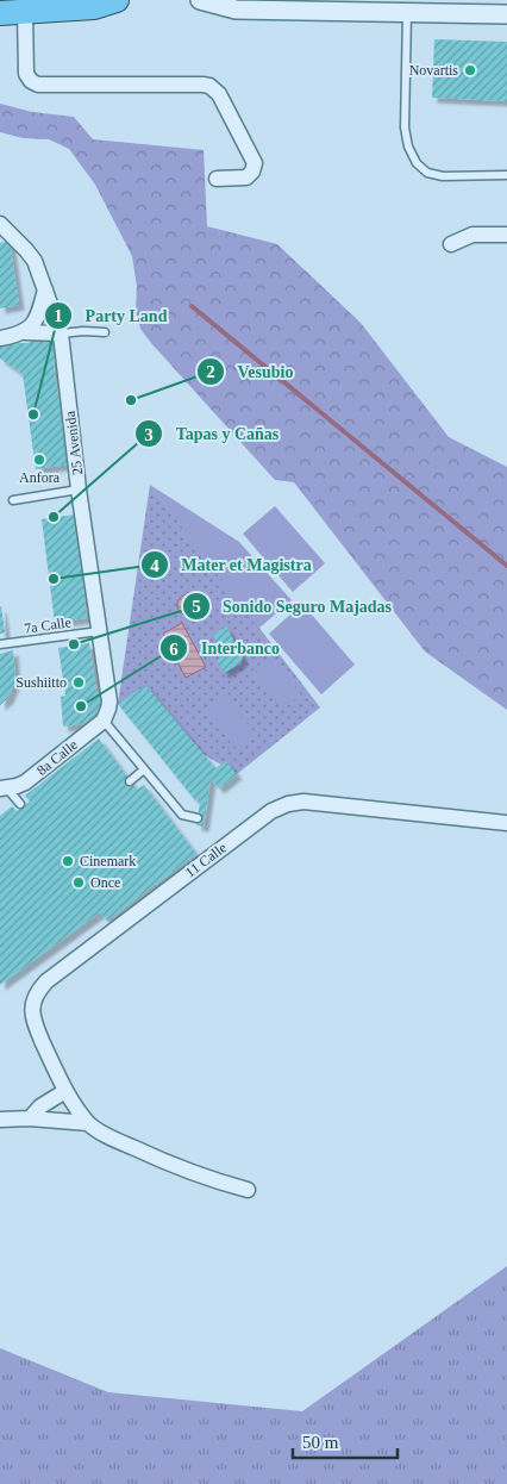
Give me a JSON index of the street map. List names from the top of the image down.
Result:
{
  "streets": {
    "street": ["25 Avenida", "8a Calle", "11 Calle"],
    "lane": ["7a Calle"]
  },
  "crossings": [
    ["25 Avenida", "7a Calle"],
    ["25 Avenida", "8a Calle"]
  ],
  "places": [
    "Novartis",
    "Vesubio",
    "Party Land",
    "Anfora",
    "Tapas y Cañas",
    "Mater et Magistra",
    "Sonido Seguro Majadas",
    "Sushiitto",
    "Interbanco",
    "Cinemark",
    "Once"
  ],
  "scale_bar": "50 m"
}
